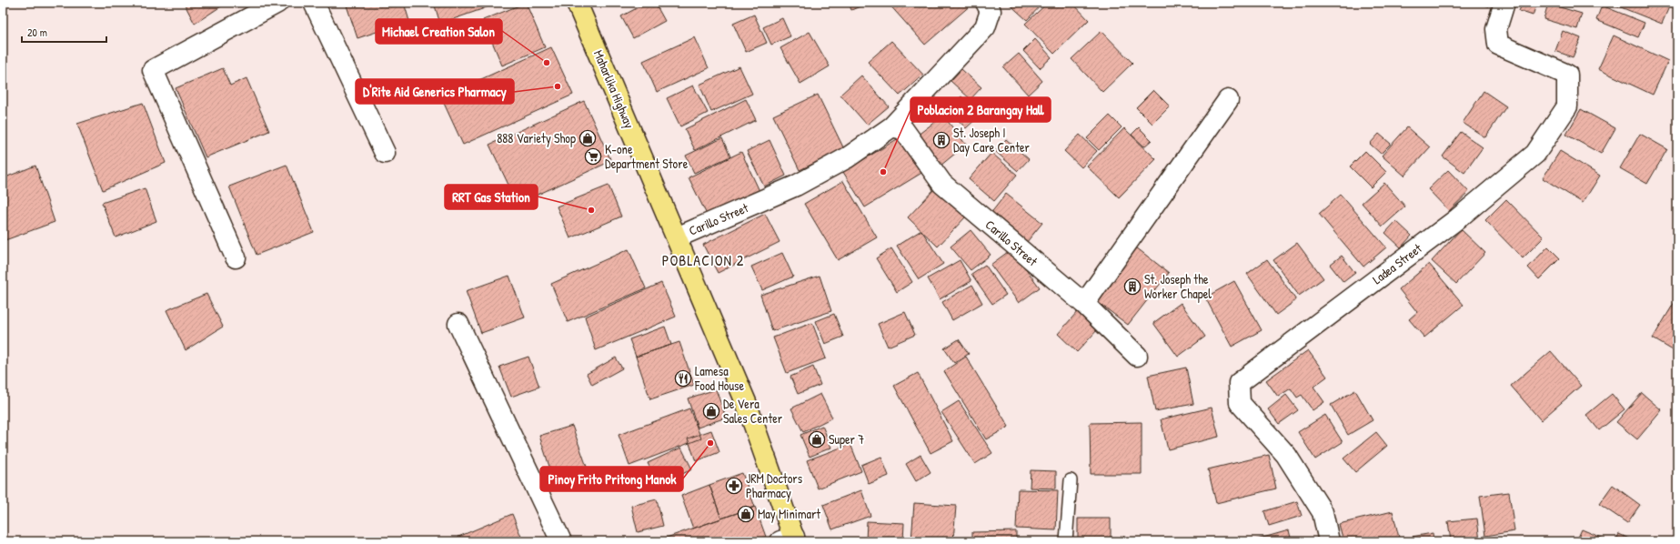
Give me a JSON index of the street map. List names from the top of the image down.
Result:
{
  "streets": {
    "highway": ["Maharlika Highway"],
    "street": ["Carillo Street", "Ladea Street"]
  },
  "crossings": [
    ["Maharlika Highway", "Carillo Street"]
  ],
  "districts": ["POBLACION 2"],
  "places": {
    "other": [
      "Michael Creation Salon",
      "D'Rite Aid Generics Pharmacy",
      "Poblacion 2 Barangay Hall",
      "RRT Gas Station",
      "Pinoy Frito Pritong Manok"
    ],
    "shop": [
      "888 Variety Shop",
      "De Vera Sales Center",
      "Super 7",
      "May Minimart"
    ],
    "building": ["St. Joseph I Day Care Center", "St. Joseph the Worker Chapel"],
    "supermarket": ["K-one Department Store"],
    "restaurant": ["Lamesa Food House"],
    "pharmacy": ["JRM Doctors Pharmacy"]
  },
  "scale_bar": "20 m"
}
